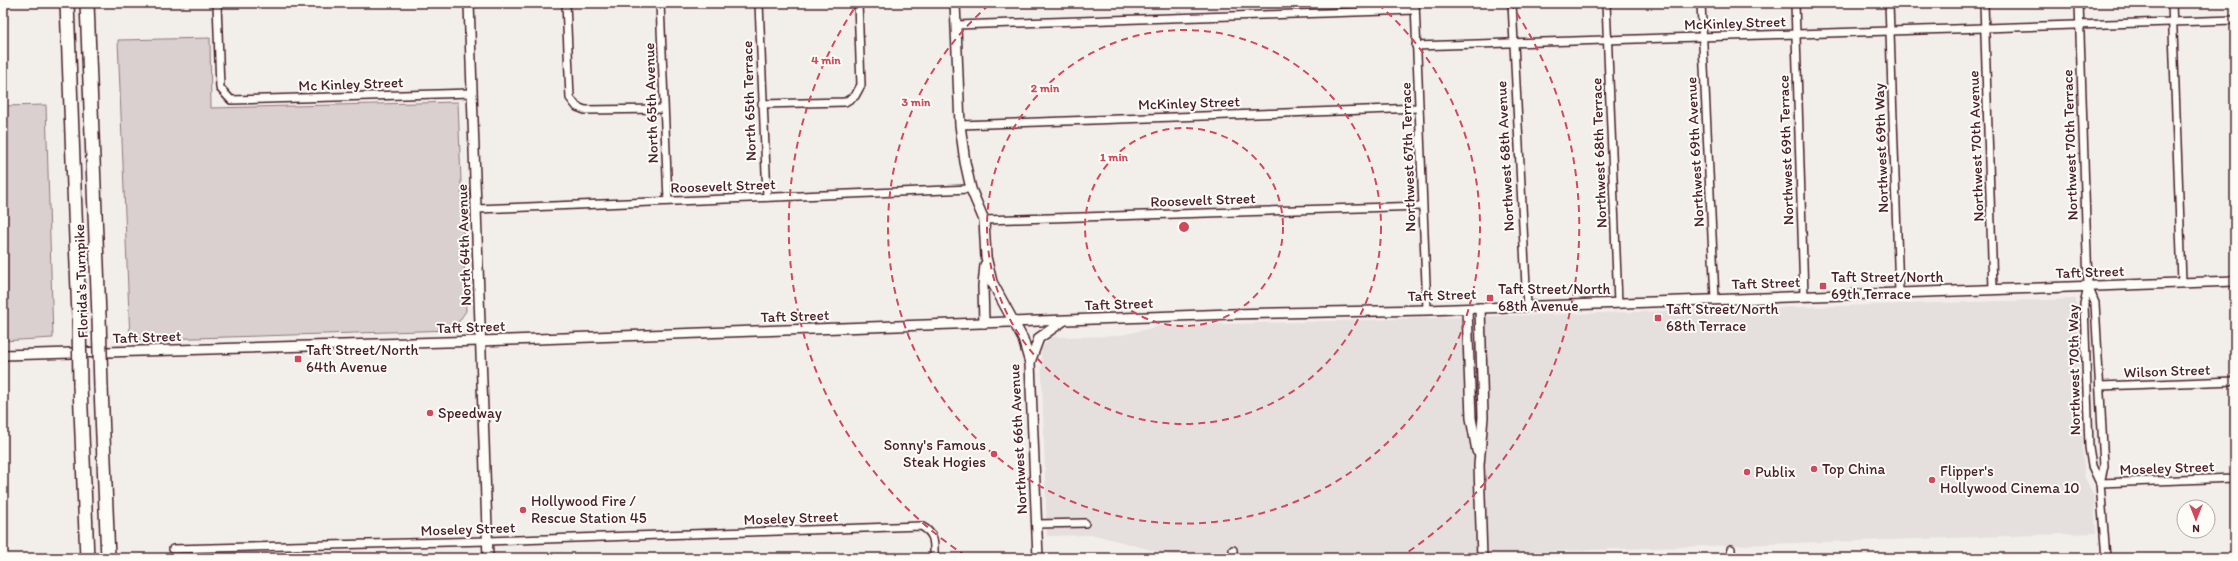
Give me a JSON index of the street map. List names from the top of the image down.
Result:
{
  "streets": {
    "highway": ["Florida's Turnpike"],
    "street": [
      "McKinley Street",
      "Mc Kinley Street",
      "North 65th Terrace",
      "North 65th Avenue",
      "Northwest 70th Terrace",
      "Northwest 70th Avenue",
      "Northwest 69th Way",
      "Northwest 69th Terrace",
      "Northwest 69th Avenue",
      "Northwest 68th Terrace",
      "Northwest 68th Avenue",
      "Northwest 67th Terrace",
      "Roosevelt Street",
      "North 64th Avenue",
      "Taft Street",
      "Northwest 70th Way",
      "Wilson Street",
      "Northwest 66th Avenue",
      "Moseley Street"
    ]
  },
  "crossings": [
    ["McKinley Street", "Northwest 70th Terrace"],
    ["McKinley Street", "Northwest 70th Avenue"],
    ["McKinley Street", "Northwest 69th Way"],
    ["McKinley Street", "Northwest 69th Terrace"],
    ["McKinley Street", "Northwest 69th Avenue"],
    ["McKinley Street", "Northwest 68th Terrace"],
    ["McKinley Street", "Northwest 68th Avenue"],
    ["McKinley Street", "Northwest 67th Terrace"],
    ["Mc Kinley Street", "North 64th Avenue"],
    ["North 65th Terrace", "Roosevelt Street"],
    ["North 65th Avenue", "Roosevelt Street"],
    ["Northwest 70th Terrace", "Taft Street"],
    ["Northwest 70th Terrace", "Northwest 70th Way"],
    ["Northwest 70th Avenue", "Taft Street"],
    ["Northwest 69th Way", "Taft Street"],
    ["Northwest 69th Terrace", "Taft Street"],
    ["Northwest 69th Avenue", "Taft Street"],
    ["Northwest 68th Terrace", "Taft Street"],
    ["Northwest 68th Avenue", "Taft Street"],
    ["Northwest 67th Terrace", "Roosevelt Street"],
    ["Northwest 67th Terrace", "Taft Street"],
    ["Roosevelt Street", "North 64th Avenue"],
    ["North 64th Avenue", "Taft Street"],
    ["North 64th Avenue", "Moseley Street"],
    ["Taft Street", "Northwest 70th Way"],
    ["Taft Street", "Northwest 66th Avenue"],
    ["Northwest 70th Way", "Wilson Street"],
    ["Northwest 70th Way", "Moseley Street"]
  ],
  "places": {
    "transit": [
      "Taft Street/North 69th Terrace",
      "Taft Street/North 68th Avenue",
      "Taft Street/North 68th Terrace",
      "Taft Street/North 64th Avenue"
    ],
    "other": [
      "Speedway",
      "Sonny's Famous Steak Hogies",
      "Top China",
      "Publix",
      "Flipper's Hollywood Cinema 10",
      "Hollywood Fire / Rescue Station 45"
    ]
  },
  "north": "bottom",
  "rings": [
    "4 min",
    "2 min",
    "3 min",
    "1 min"
  ]
}
